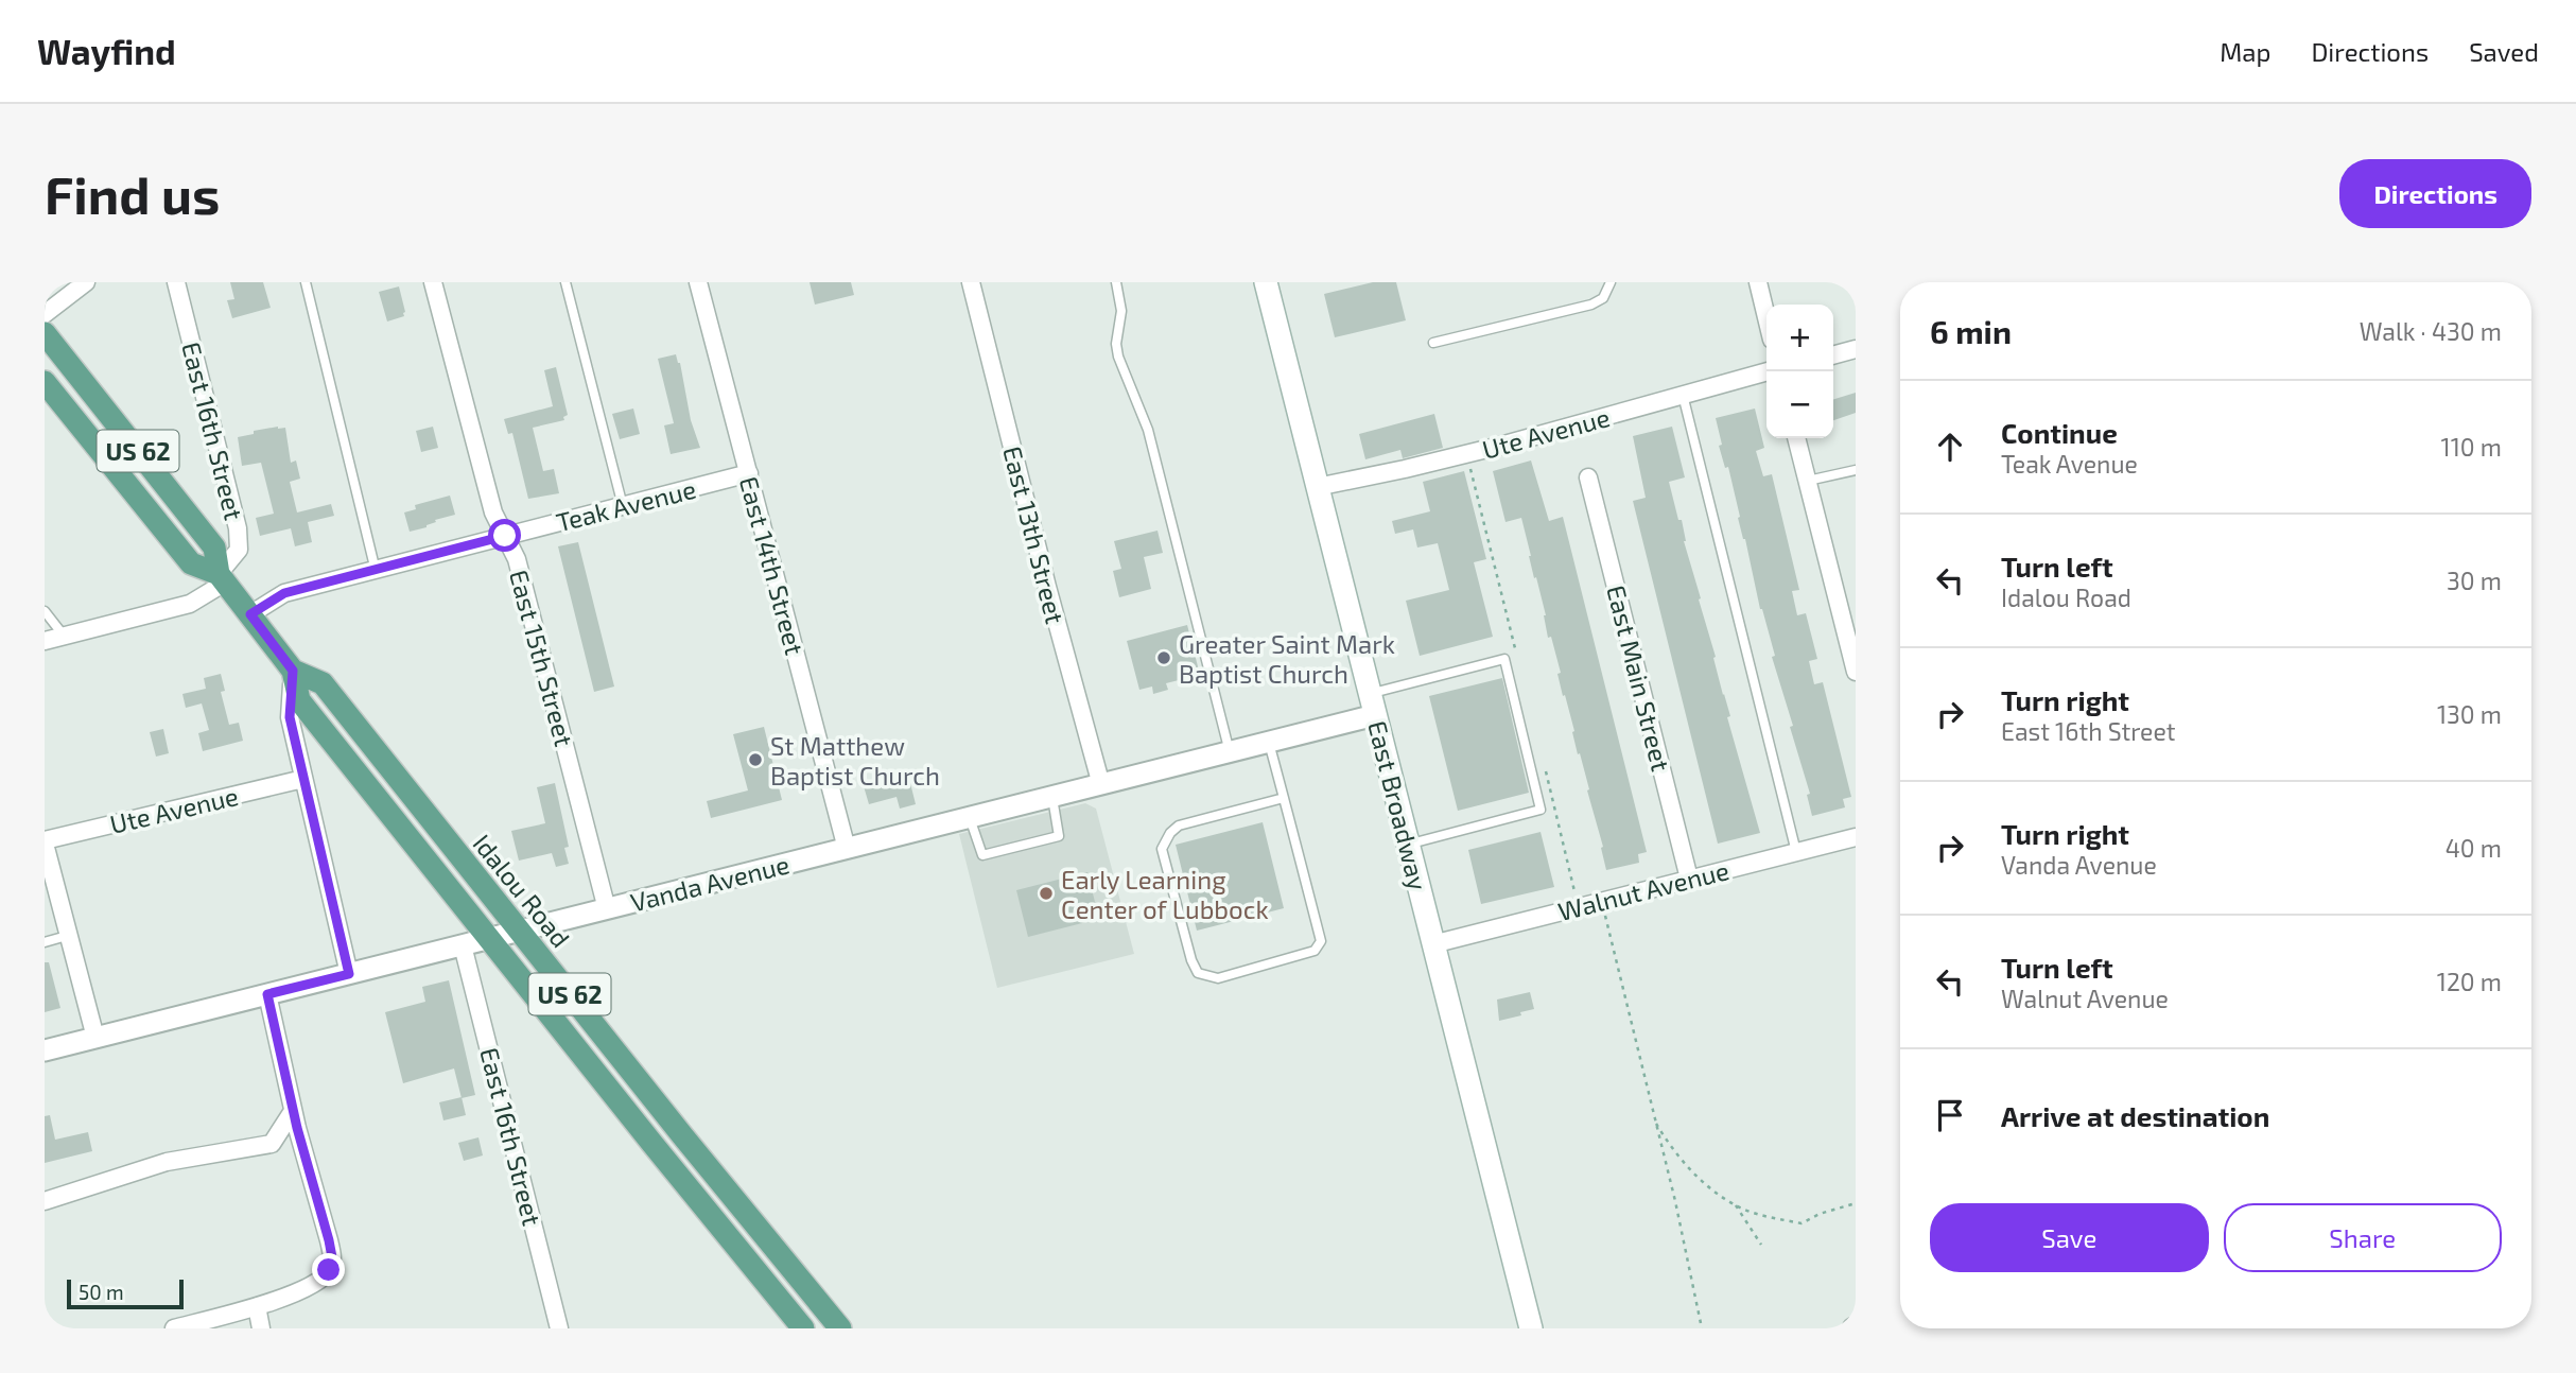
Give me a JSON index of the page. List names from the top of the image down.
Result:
{
  "streets": {
    "main road": ["US 62", "East Broadway", "Idalou Road"],
    "street": [
      "East 16th Street",
      "Ute Avenue",
      "Teak Avenue",
      "East 13th Street",
      "East 14th Street",
      "East 15th Street",
      "East Main Street",
      "Vanda Avenue",
      "Walnut Avenue"
    ]
  },
  "crossings": [
    ["East 16th Street", "Vanda Avenue"],
    ["East 16th Street", "Idalou Road"],
    ["Ute Avenue", "East Broadway"],
    ["Teak Avenue", "East 14th Street"],
    ["Teak Avenue", "East 15th Street"],
    ["Teak Avenue", "Idalou Road"],
    ["East 13th Street", "Vanda Avenue"],
    ["East 14th Street", "Vanda Avenue"],
    ["East 15th Street", "Vanda Avenue"],
    ["East Main Street", "Walnut Avenue"],
    ["East Broadway", "Vanda Avenue"],
    ["East Broadway", "Walnut Avenue"],
    ["Vanda Avenue", "Idalou Road"]
  ],
  "places": ["Greater Saint Mark Baptist Church", "St Matthew Baptist Church", "Early Learning Center of Lubbock"],
  "scale_bar": "50 m",
  "page": {
    "header": "Wayfind",
    "nav": ["Map", "Directions", "Saved"],
    "buttons": [
      "Directions",
      ["Save", "Share"]
    ],
    "title": "Find us",
    "heading": ["6 min", "Walk · 430 m"],
    "map_buttons": ["+", "−"],
    "list": [
      ["Continue", "Teak Avenue", "110 m"],
      ["Turn left", "Idalou Road", "30 m"],
      ["Turn right", "East 16th Street", "130 m"],
      ["Turn right", "Vanda Avenue", "40 m"],
      ["Turn left", "Walnut Avenue", "120 m"],
      "Arrive at destination"
    ],
    "scale": "50 m"
  }
}
